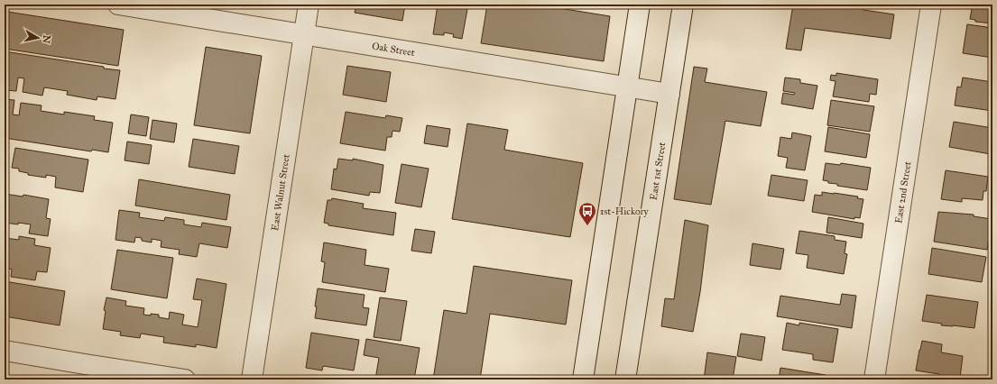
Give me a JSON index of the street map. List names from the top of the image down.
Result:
{
  "streets": {
    "street": [
      "Oak Street",
      "East 1st Street",
      "East Walnut Street",
      "East 2nd Street"
    ]
  },
  "crossings": [
    ["Oak Street", "East 1st Street"],
    ["Oak Street", "East Walnut Street"]
  ],
  "places": {
    "bus stop": ["1st-Hickory"]
  },
  "north": "right"
}
